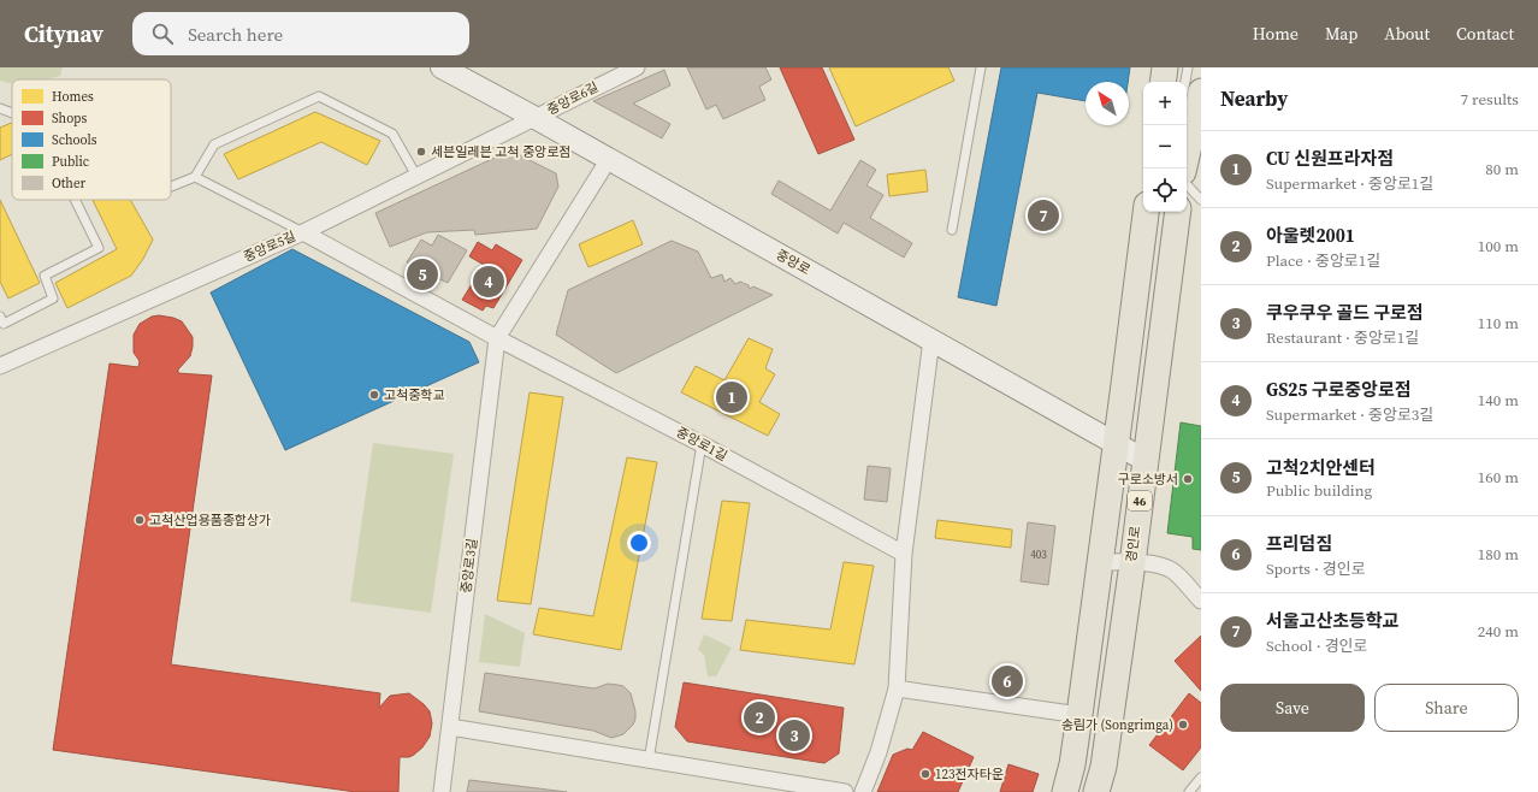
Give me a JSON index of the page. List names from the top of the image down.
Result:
{
  "streets": {
    "main road": ["중앙로", "46", "경인로"],
    "street": [
      "중앙로6길",
      "중앙로5길",
      "중앙로1길",
      "중앙로3길"
    ]
  },
  "crossings": [
    ["중앙로6길", "중앙로5길"],
    ["중앙로6길", "중앙로"],
    ["중앙로5길", "중앙로"],
    ["중앙로", "46"],
    ["중앙로", "경인로"],
    ["중앙로", "중앙로3길"],
    ["중앙로1길", "중앙로3길"]
  ],
  "places": [
    "세븐일레븐 고척 중앙로점",
    "고척중학교",
    "구로소방서",
    "고척산업용품종합상가",
    "송림가 (Songrimga)",
    "123전자타운"
  ],
  "house_numbers": ["403"],
  "legend": [
    "Homes",
    "Shops",
    "Schools",
    "Public",
    "Other"
  ],
  "north": "top left",
  "page": {
    "header": "Citynav",
    "search": "Search here",
    "nav": [
      "Home",
      "Map",
      "About",
      "Contact"
    ],
    "heading": ["Nearby", "7 results"],
    "map_buttons": ["+", "−"],
    "list": [
      {
        "mark": "1",
        "name": "CU 신원프라자점",
        "note": "Supermarket · 중앙로1길",
        "value": "80 m"
      },
      {
        "mark": "2",
        "name": "아울렛2001",
        "note": "Place · 중앙로1길",
        "value": "100 m"
      },
      {
        "mark": "3",
        "name": "쿠우쿠우 골드 구로점",
        "note": "Restaurant · 중앙로1길",
        "value": "110 m"
      },
      {
        "mark": "4",
        "name": "GS25 구로중앙로점",
        "note": "Supermarket · 중앙로3길",
        "value": "140 m"
      },
      {
        "mark": "5",
        "name": "고척2치안센터",
        "note": "Public building",
        "value": "160 m"
      },
      {
        "mark": "6",
        "name": "프리덤짐",
        "note": "Sports · 경인로",
        "value": "180 m"
      },
      {
        "mark": "7",
        "name": "서울고산초등학교",
        "note": "School · 경인로",
        "value": "240 m"
      }
    ],
    "pins": [
      "7",
      "5",
      "4",
      "1",
      "6",
      "2",
      "3"
    ],
    "buttons": ["Save", "Share"]
  }
}
